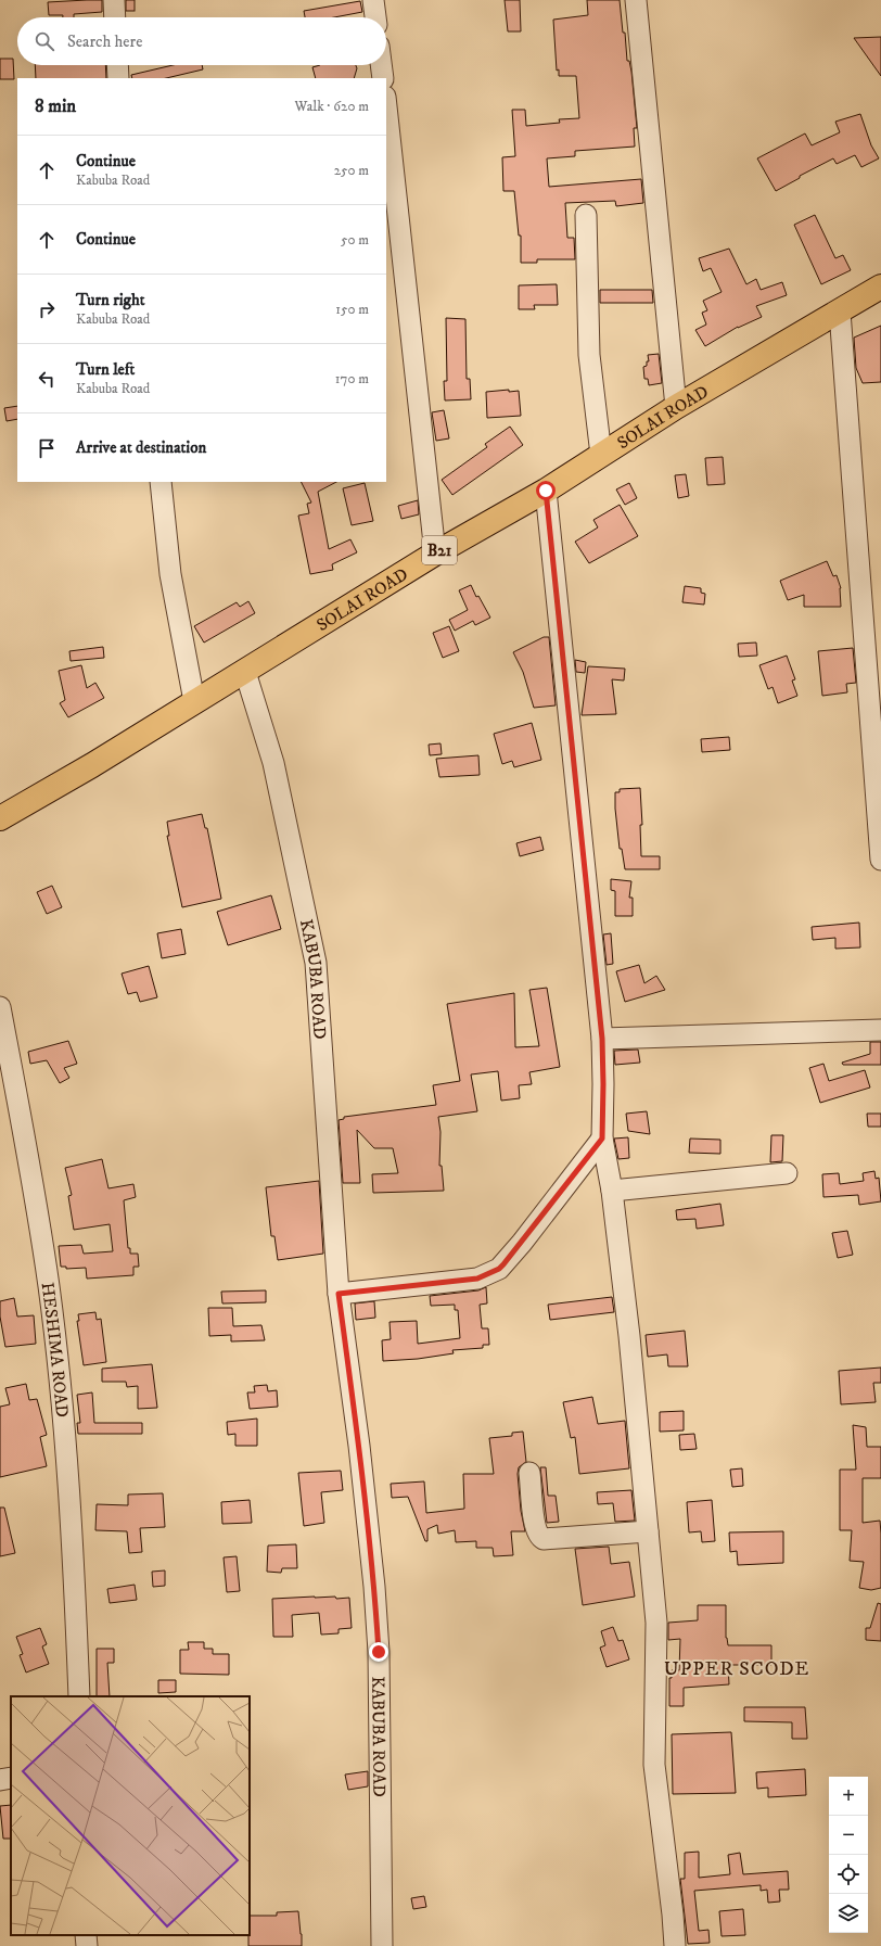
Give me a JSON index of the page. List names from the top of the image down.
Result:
{
  "streets": {
    "highway": ["SOLAI ROAD", "B21"],
    "street": ["KABUBA ROAD", "HESHIMA ROAD"]
  },
  "crossings": [
    ["SOLAI ROAD", "KABUBA ROAD"]
  ],
  "districts": ["UPPER SCODE"],
  "page": {
    "search": "Search here",
    "heading": ["8 min", "Walk · 620 m"],
    "list": [
      ["Continue", "Kabuba Road", "250 m"],
      ["Continue", "50 m"],
      ["Turn right", "Kabuba Road", "150 m"],
      ["Turn left", "Kabuba Road", "170 m"],
      "Arrive at destination"
    ],
    "map_buttons": ["+", "−"]
  }
}
